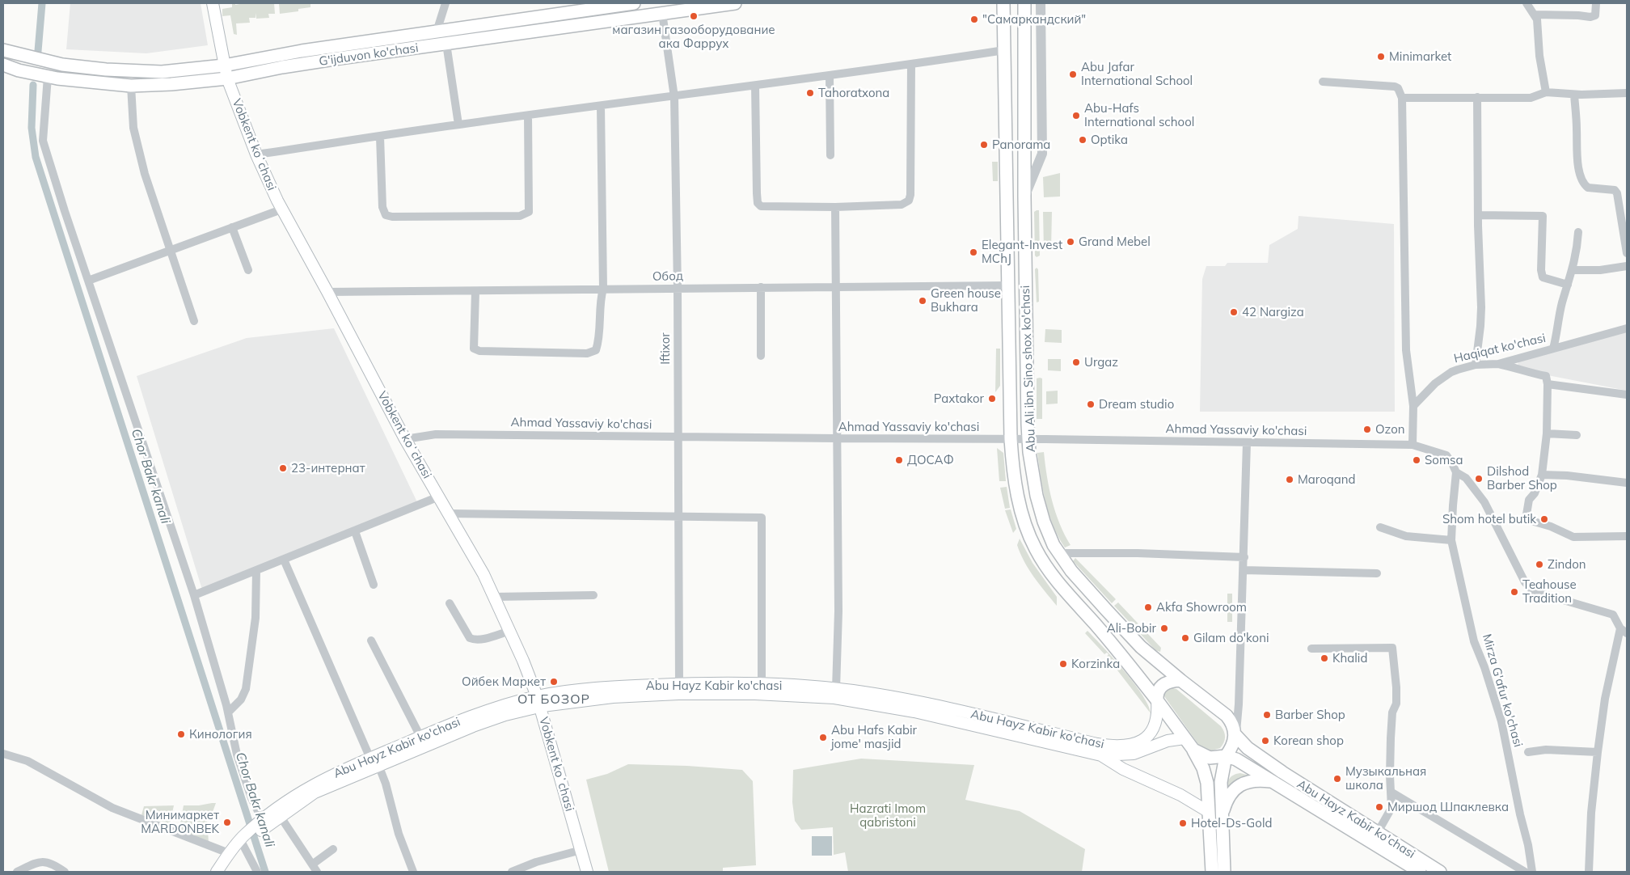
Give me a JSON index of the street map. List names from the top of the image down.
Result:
{
  "streets": {
    "main road": [
      "G'ijduvon ko'chasi",
      "Vobkent koʻchasi",
      "Abu Ali ibn Sino shox ko'chasi",
      "Abu Hayz Kabir ko'chasi"
    ],
    "street": [
      "Обод",
      "Iftixor",
      "Haqiqat ko'chasi",
      "Ahmad Yassaviy ko'chasi",
      "Mirza G'afur ko'chasi"
    ]
  },
  "crossings": [
    ["G'ijduvon ko'chasi", "Vobkent koʻchasi"],
    ["G'ijduvon ko'chasi", "Iftixor"],
    ["Vobkent koʻchasi", "Обод"],
    ["Vobkent koʻchasi", "Ahmad Yassaviy ko'chasi"],
    ["Vobkent koʻchasi", "Abu Hayz Kabir ko'chasi"],
    ["Обод", "Iftixor"],
    ["Обод", "Abu Ali ibn Sino shox ko'chasi"],
    ["Iftixor", "Ahmad Yassaviy ko'chasi"],
    ["Iftixor", "Abu Hayz Kabir ko'chasi"],
    ["Abu Ali ibn Sino shox ko'chasi", "Ahmad Yassaviy ko'chasi"],
    ["Abu Ali ibn Sino shox ko'chasi", "Abu Hayz Kabir ko'chasi"]
  ],
  "districts": ["ОТ БОЗОР"],
  "water": ["Chor Bakr kanali"],
  "parks": ["Hazrati Imom qabristoni"],
  "places": [
    "магазин газооборудование ака Фаррух",
    "\"Самаркандский\"",
    "Minimarket",
    "Abu Jafar International School",
    "Tahoratxona",
    "Abu-Hafs International school",
    "Optika",
    "Panorama",
    "Grand Mebel",
    "Elegant-Invest MChJ",
    "Green house Bukhara",
    "42 Nargiza",
    "Urgaz",
    "Paxtakor",
    "Dream studio",
    "Ozon",
    "ДОСАФ",
    "Somsa",
    "23-интернат",
    "Dilshod Barber Shop",
    "Maroqand",
    "Shom hotel butik",
    "Zindon",
    "Teahouse Tradition",
    "Akfa Showroom",
    "Ali-Bobir",
    "Gilam do'koni",
    "Khalid",
    "Korzinka",
    "Ойбек Маркет",
    "Barber Shop",
    "Кинология",
    "Abu Hafs Kabir jome' masjid",
    "Korean shop",
    "Музыкальная школа",
    "Миршод Шпаклевка",
    "Минимаркет MARDONBEK",
    "Hotel-Ds-Gold"
  ]
}
